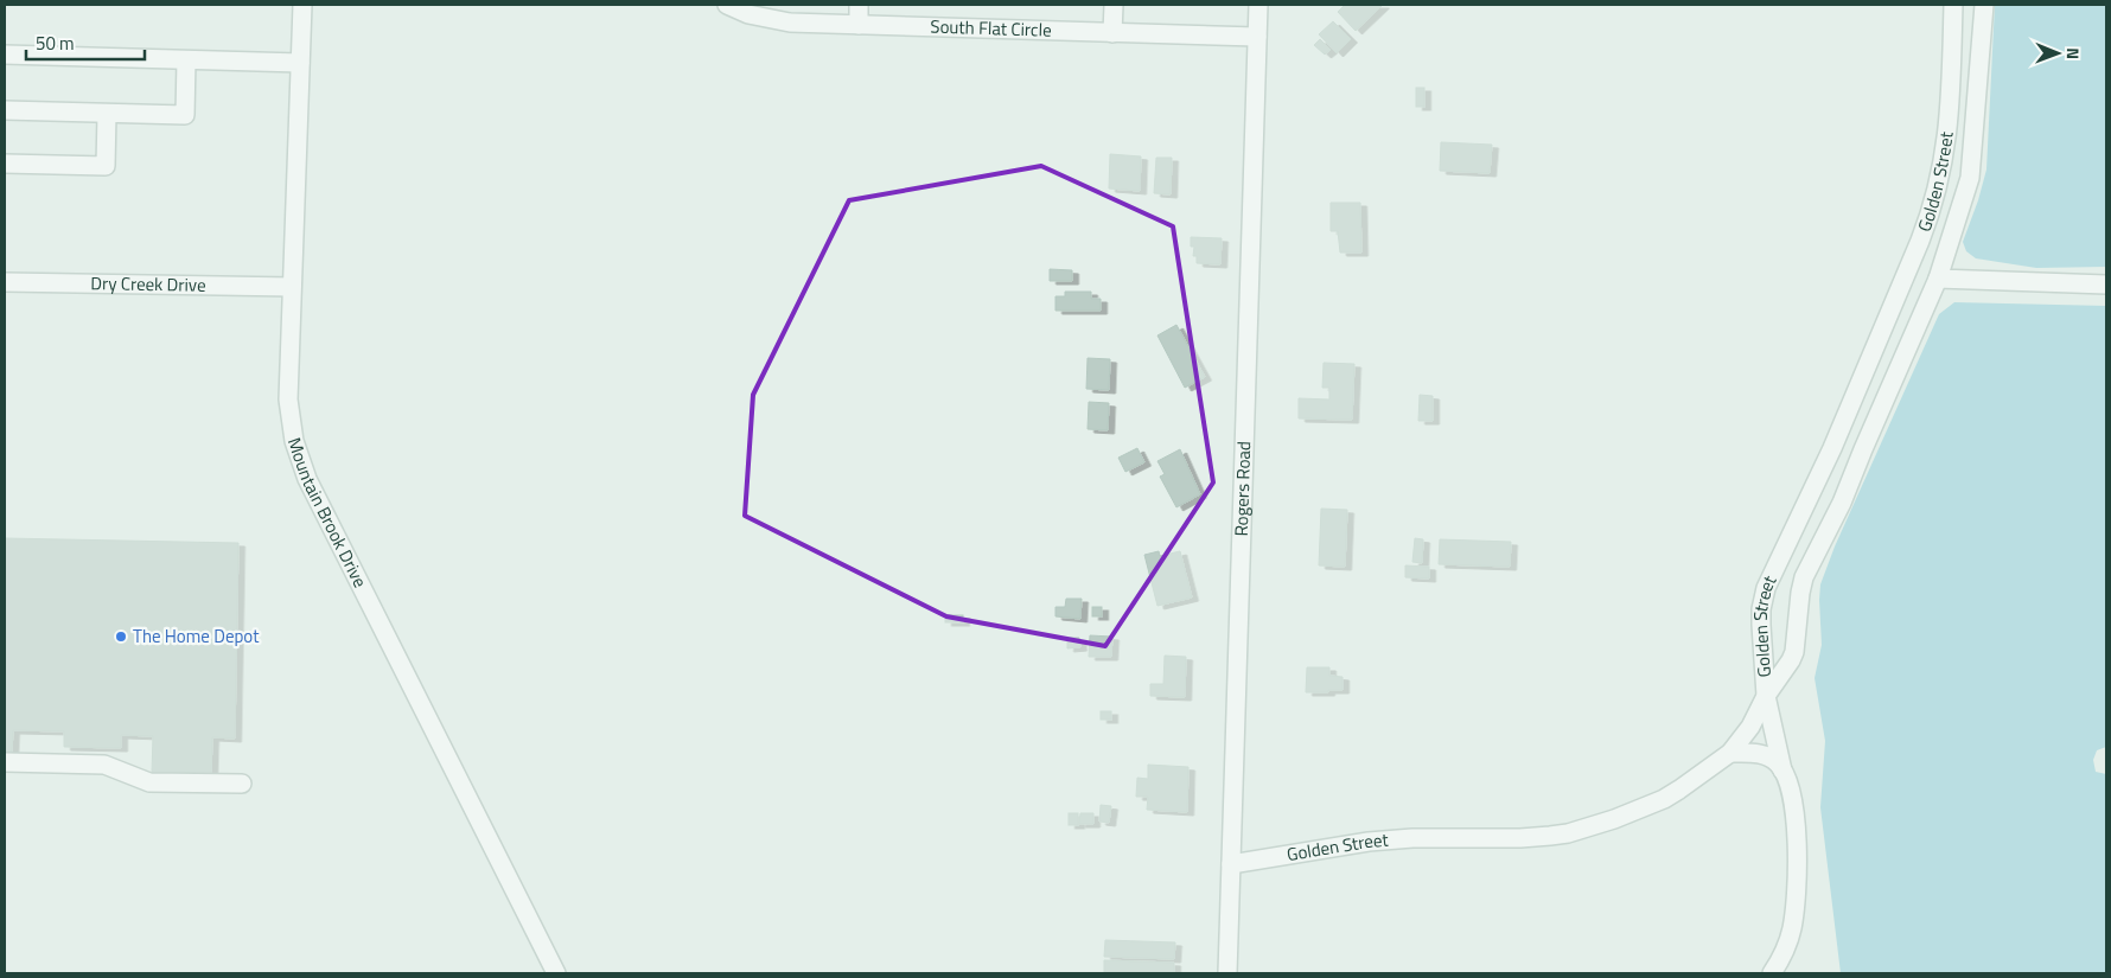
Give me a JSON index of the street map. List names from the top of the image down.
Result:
{
  "streets": {
    "street": [
      "South Flat Circle",
      "Golden Street",
      "Dry Creek Drive",
      "Rogers Road",
      "Mountain Brook Drive"
    ]
  },
  "crossings": [
    ["South Flat Circle", "Rogers Road"],
    ["Golden Street", "Rogers Road"],
    ["Dry Creek Drive", "Mountain Brook Drive"]
  ],
  "places": ["The Home Depot"],
  "scale_bar": "50 m",
  "north": "right"
}
